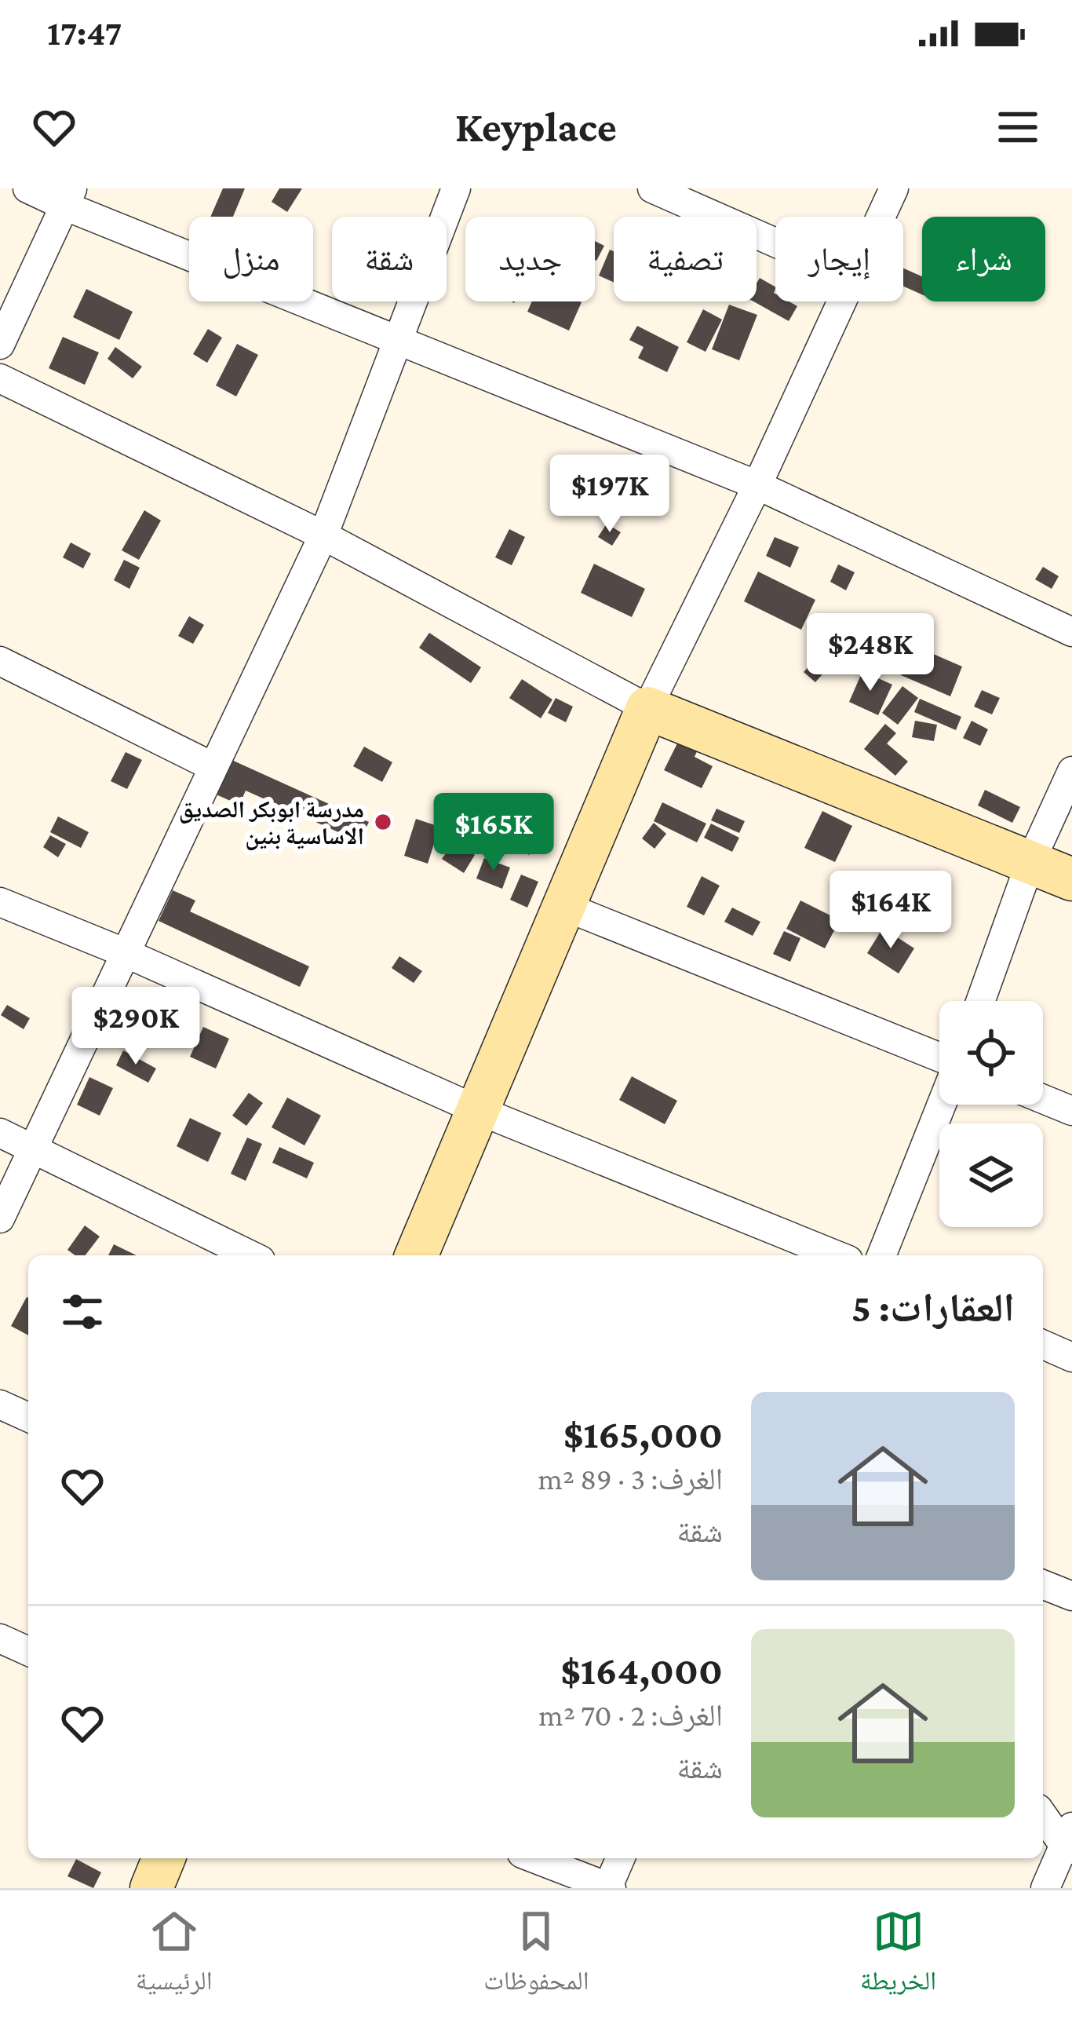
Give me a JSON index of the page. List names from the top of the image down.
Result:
{
  "places": ["مدرسة ابوبكر الصديق الاساسية بنين"],
  "page": {
    "status": "17:47",
    "header": "Keyplace",
    "chip": [
      "شراء",
      "إيجار",
      "تصفية",
      "جديد",
      "شقة",
      "منزل"
    ],
    "price": [
      "$197K",
      "$248K",
      "$165K",
      "$164K",
      "$290K"
    ],
    "heading": "العقارات: 5",
    "list": [
      {
        "name": "$165,000",
        "note": "الغرف: 3 · 89 m² · شقة"
      },
      {
        "name": "$164,000",
        "note": "الغرف: 2 · 70 m² · شقة"
      }
    ],
    "tabs": ["الخريطة", "المحفوظات", "الرئيسية"]
  }
}
